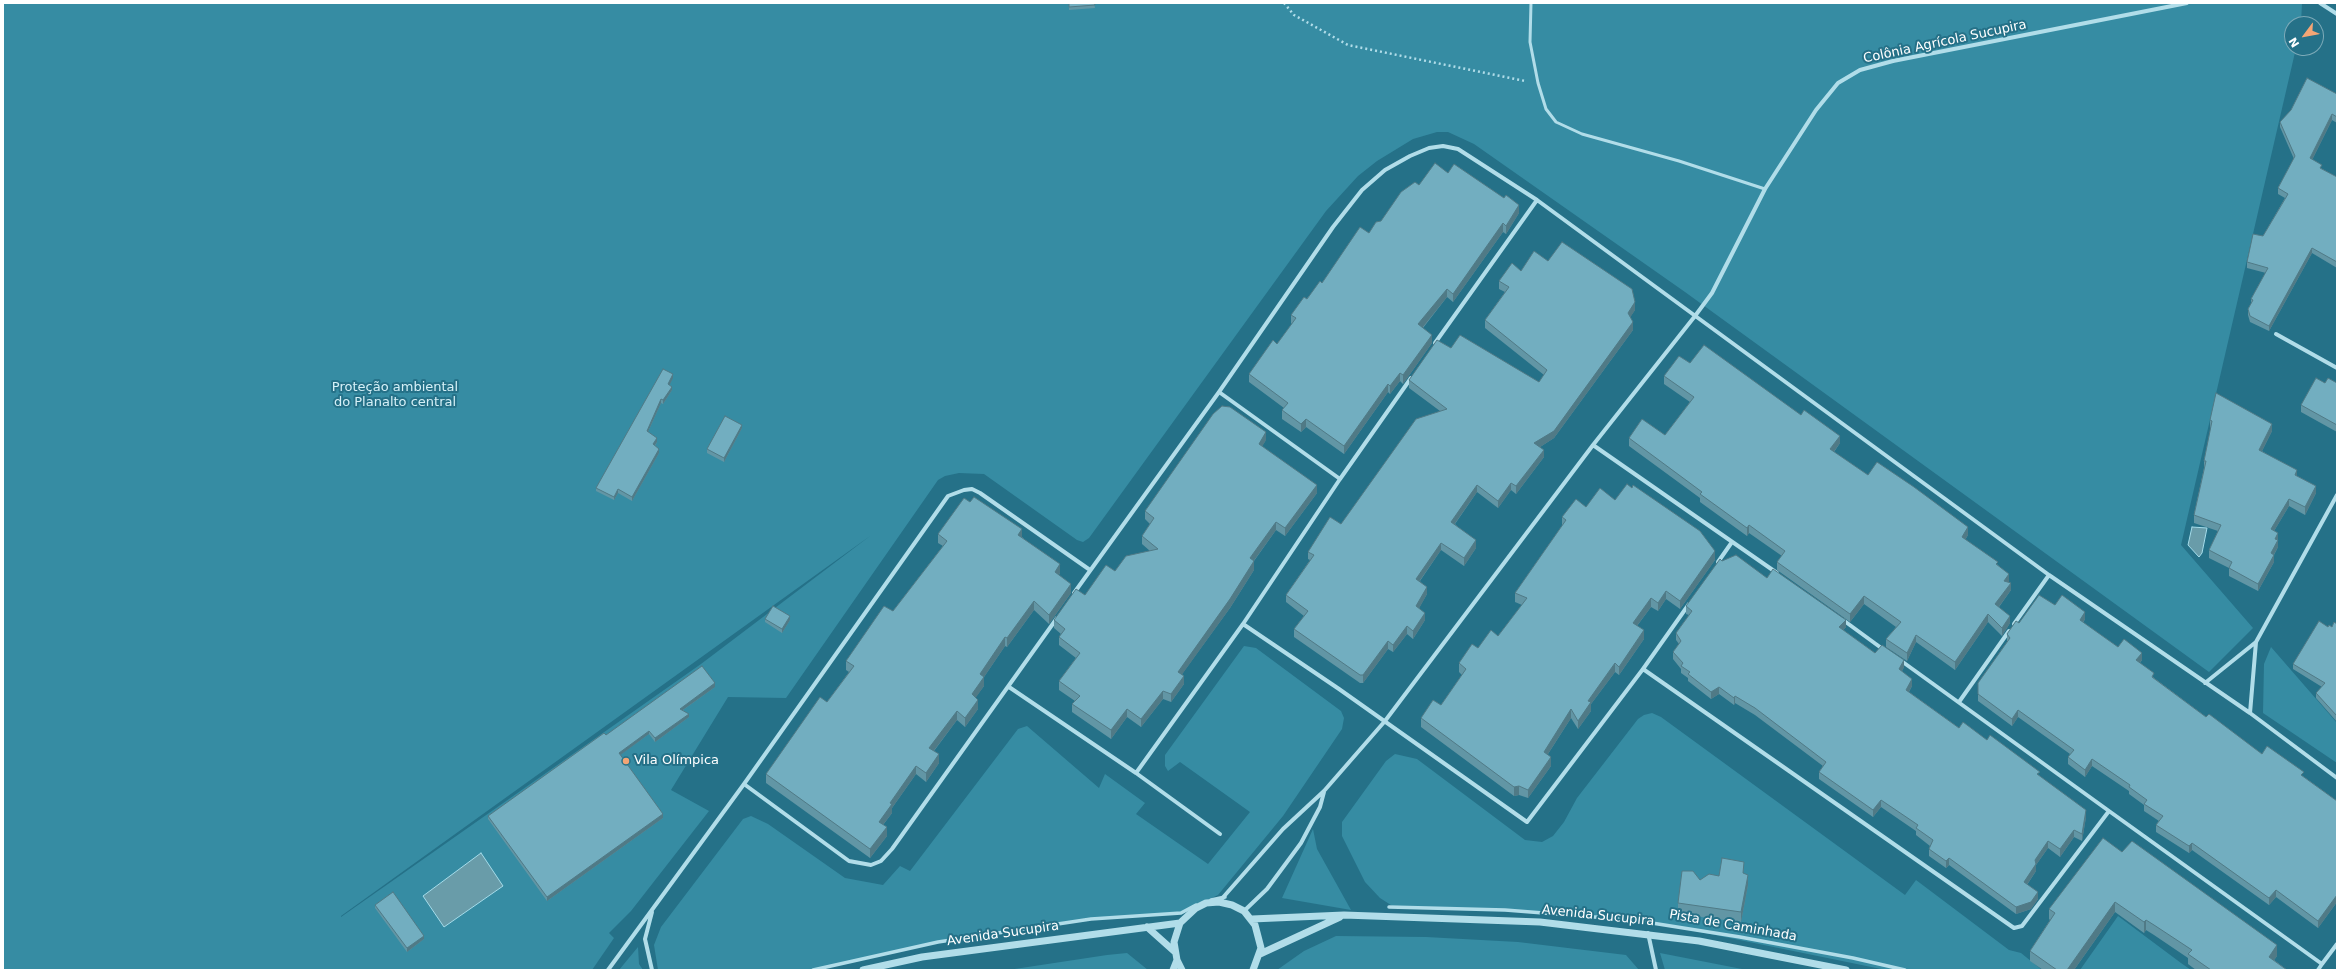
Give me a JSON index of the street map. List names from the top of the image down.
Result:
{
  "streets": {
    "street": ["Colônia Agrícola Sucupira", "Avenida Sucupira", "Pista de Caminhada"]
  },
  "parks": ["Proteção ambiental do Planalto central"],
  "places": ["Vila Olímpica"],
  "north": "bottom left"
}
